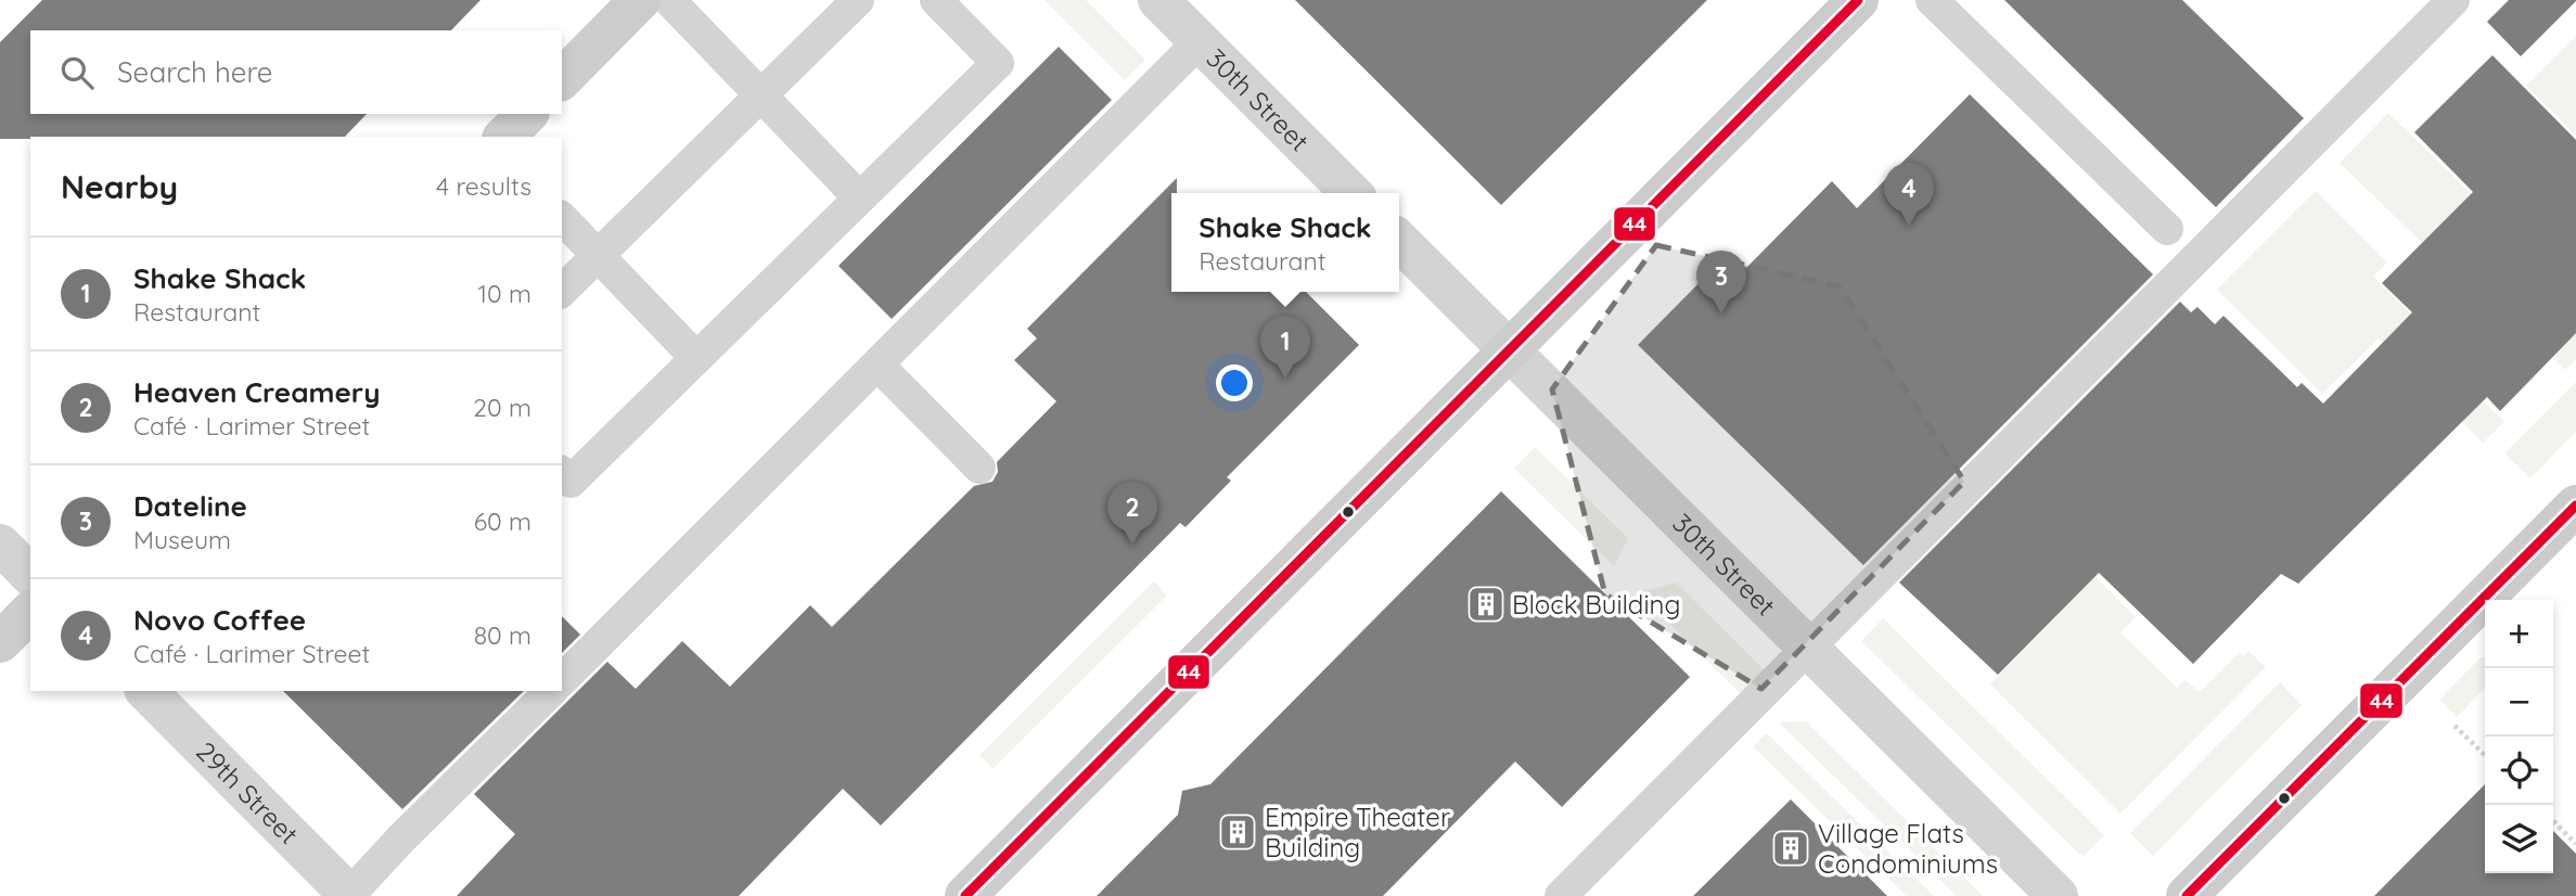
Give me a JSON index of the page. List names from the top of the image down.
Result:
{
  "streets": {
    "street": ["30th Street", "29th Street"]
  },
  "places": {
    "building": ["Block Building", "Empire Theater Building", "Village Flats Condominiums"]
  },
  "lines": ["transit line 44"],
  "page": {
    "search": "Search here",
    "heading": ["Nearby", "4 results"],
    "pins": [
      "4",
      "3",
      "1",
      "2"
    ],
    "popup": ["Shake Shack", "Restaurant"],
    "list": [
      {
        "mark": "1",
        "name": "Shake Shack",
        "note": "Restaurant",
        "value": "10 m"
      },
      {
        "mark": "2",
        "name": "Heaven Creamery",
        "note": "Café · Larimer Street",
        "value": "20 m"
      },
      {
        "mark": "3",
        "name": "Dateline",
        "note": "Museum",
        "value": "60 m"
      },
      {
        "mark": "4",
        "name": "Novo Coffee",
        "note": "Café · Larimer Street",
        "value": "80 m"
      }
    ],
    "map_buttons": ["+", "−"]
  }
}
